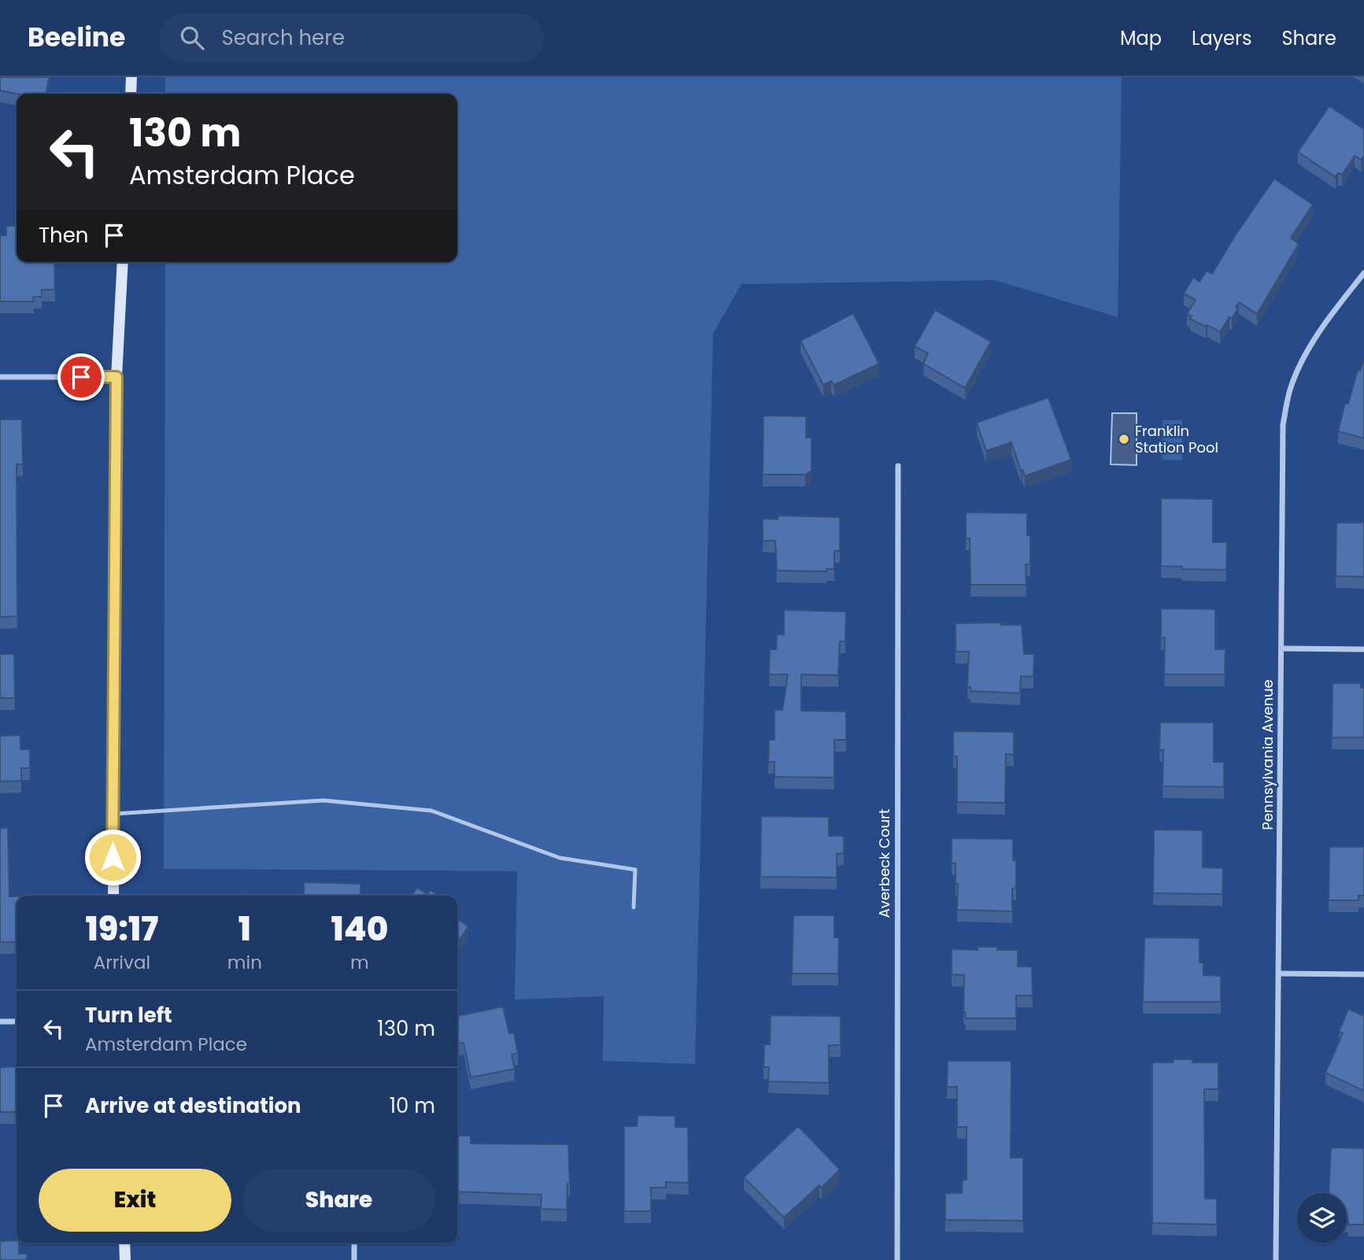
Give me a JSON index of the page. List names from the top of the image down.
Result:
{
  "streets": {
    "street": ["Pennsylvania Avenue", "Averbeck Court"]
  },
  "places": ["Franklin Station Pool"],
  "page": {
    "header": "Beeline",
    "search": "Search here",
    "nav": ["Map", "Layers", "Share"],
    "turn": ["130 m", "Amsterdam Place"],
    "then": "Then",
    "eta": [
      "19:17",
      "Arrival",
      "1",
      "min",
      "140",
      "m"
    ],
    "list": [
      {
        "name": "Turn left",
        "note": "Amsterdam Place",
        "value": "130 m"
      },
      {
        "name": "Arrive at destination",
        "value": "10 m"
      }
    ],
    "buttons": ["Exit", "Share"]
  }
}
